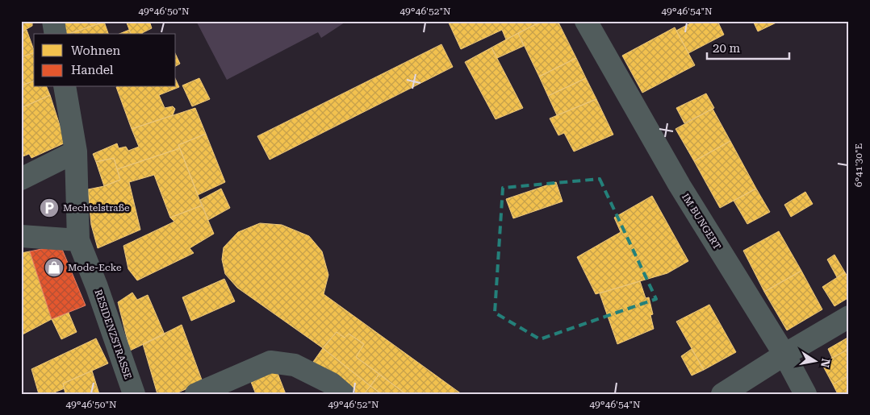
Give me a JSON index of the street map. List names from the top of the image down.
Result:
{
  "streets": {
    "street": ["IM BUNGERT", "RESIDENZSTRASSE"]
  },
  "places": {
    "parking": ["Mechtelstraße"],
    "shop": ["Mode-Ecke"]
  },
  "legend": ["Wohnen", "Handel"],
  "scale_bar": "20 m",
  "north": "right",
  "coordinates": [
    "49°46'50\"N",
    "49°46'52\"N",
    "49°46'54\"N",
    "6°41'30\"E"
  ]
}
